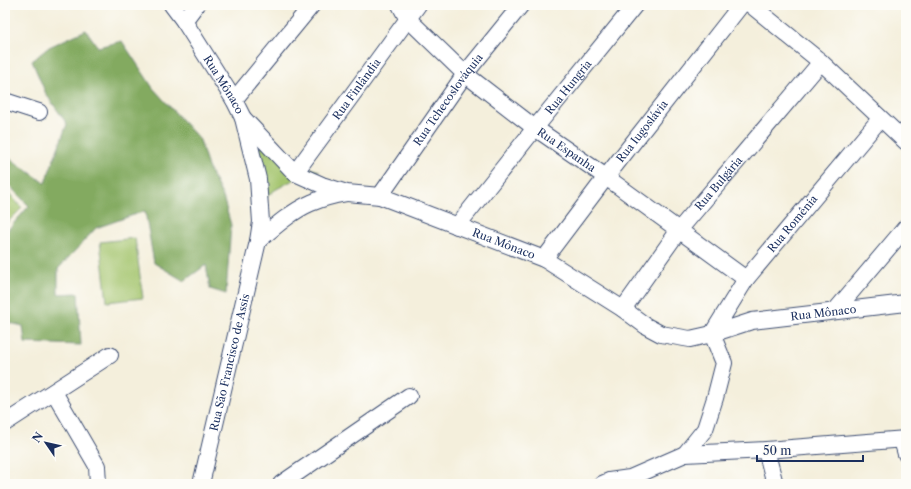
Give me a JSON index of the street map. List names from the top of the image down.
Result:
{
  "streets": {
    "street": [
      "Rua Mônaco",
      "Rua Hungria",
      "Rua Finlândia",
      "Rua Tchecoslováquia",
      "Rua Iugoslávia",
      "Rua Espanha",
      "Rua Bulgária",
      "Rua Romênia",
      "Rua São Francisco de Assis"
    ]
  },
  "crossings": [
    ["Rua Mônaco", "Rua Hungria"],
    ["Rua Mônaco", "Rua Finlândia"],
    ["Rua Mônaco", "Rua Tchecoslováquia"],
    ["Rua Mônaco", "Rua Iugoslávia"],
    ["Rua Mônaco", "Rua Bulgária"],
    ["Rua Mônaco", "Rua Romênia"],
    ["Rua Mônaco", "Rua São Francisco de Assis"],
    ["Rua Hungria", "Rua Espanha"],
    ["Rua Finlândia", "Rua Espanha"],
    ["Rua Tchecoslováquia", "Rua Espanha"],
    ["Rua Iugoslávia", "Rua Espanha"],
    ["Rua Espanha", "Rua Bulgária"],
    ["Rua Espanha", "Rua Romênia"]
  ],
  "scale_bar": "50 m",
  "north": "top left"
}
